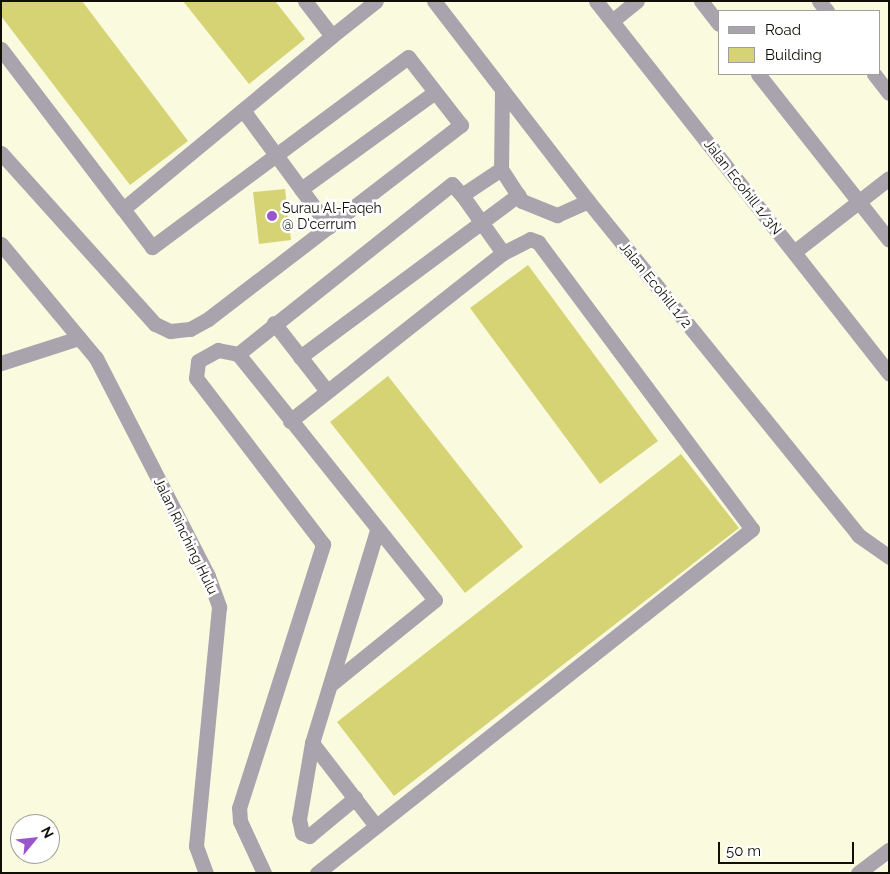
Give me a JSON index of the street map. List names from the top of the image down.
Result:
{
  "streets": {
    "street": ["Jalan Ecohill 1/3N", "Jalan Ecohill 1/2", "Jalan Rinching Hulu"]
  },
  "places": ["Surau Al-Faqeh @ D'cerrum"],
  "legend": ["Road", "Building"],
  "scale_bar": "50 m",
  "north": "top right"
}
